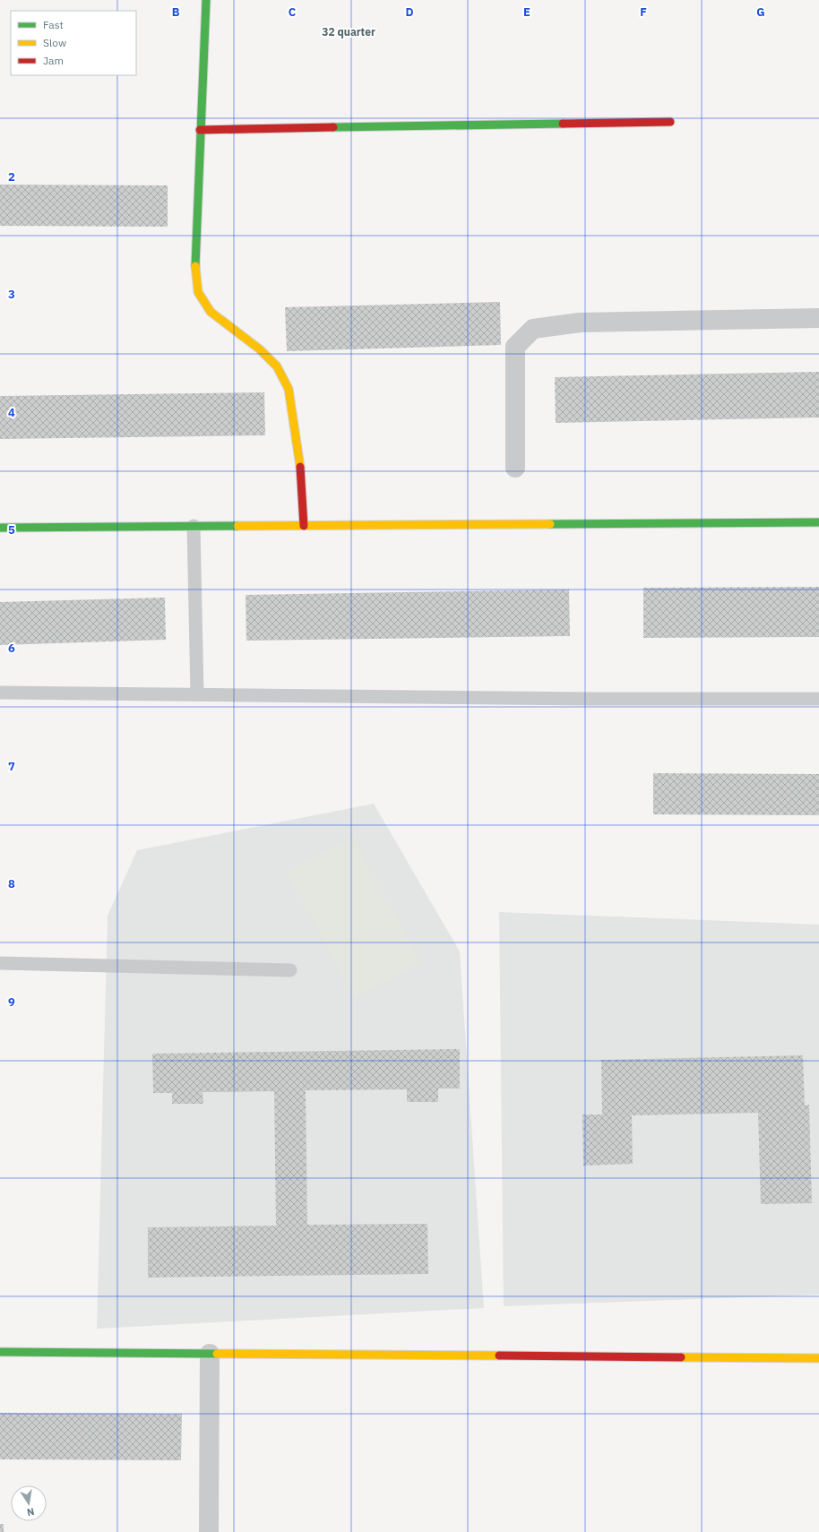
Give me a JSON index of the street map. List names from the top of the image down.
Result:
{
  "districts": ["32 quarter"],
  "legend": ["Fast", "Slow", "Jam"],
  "north": "bottom",
  "grid": {
    "columns": [
      "B",
      "C",
      "D",
      "E",
      "F",
      "G"
    ],
    "rows": [
      "2",
      "3",
      "4",
      "5",
      "6",
      "7",
      "8",
      "9"
    ]
  }
}
